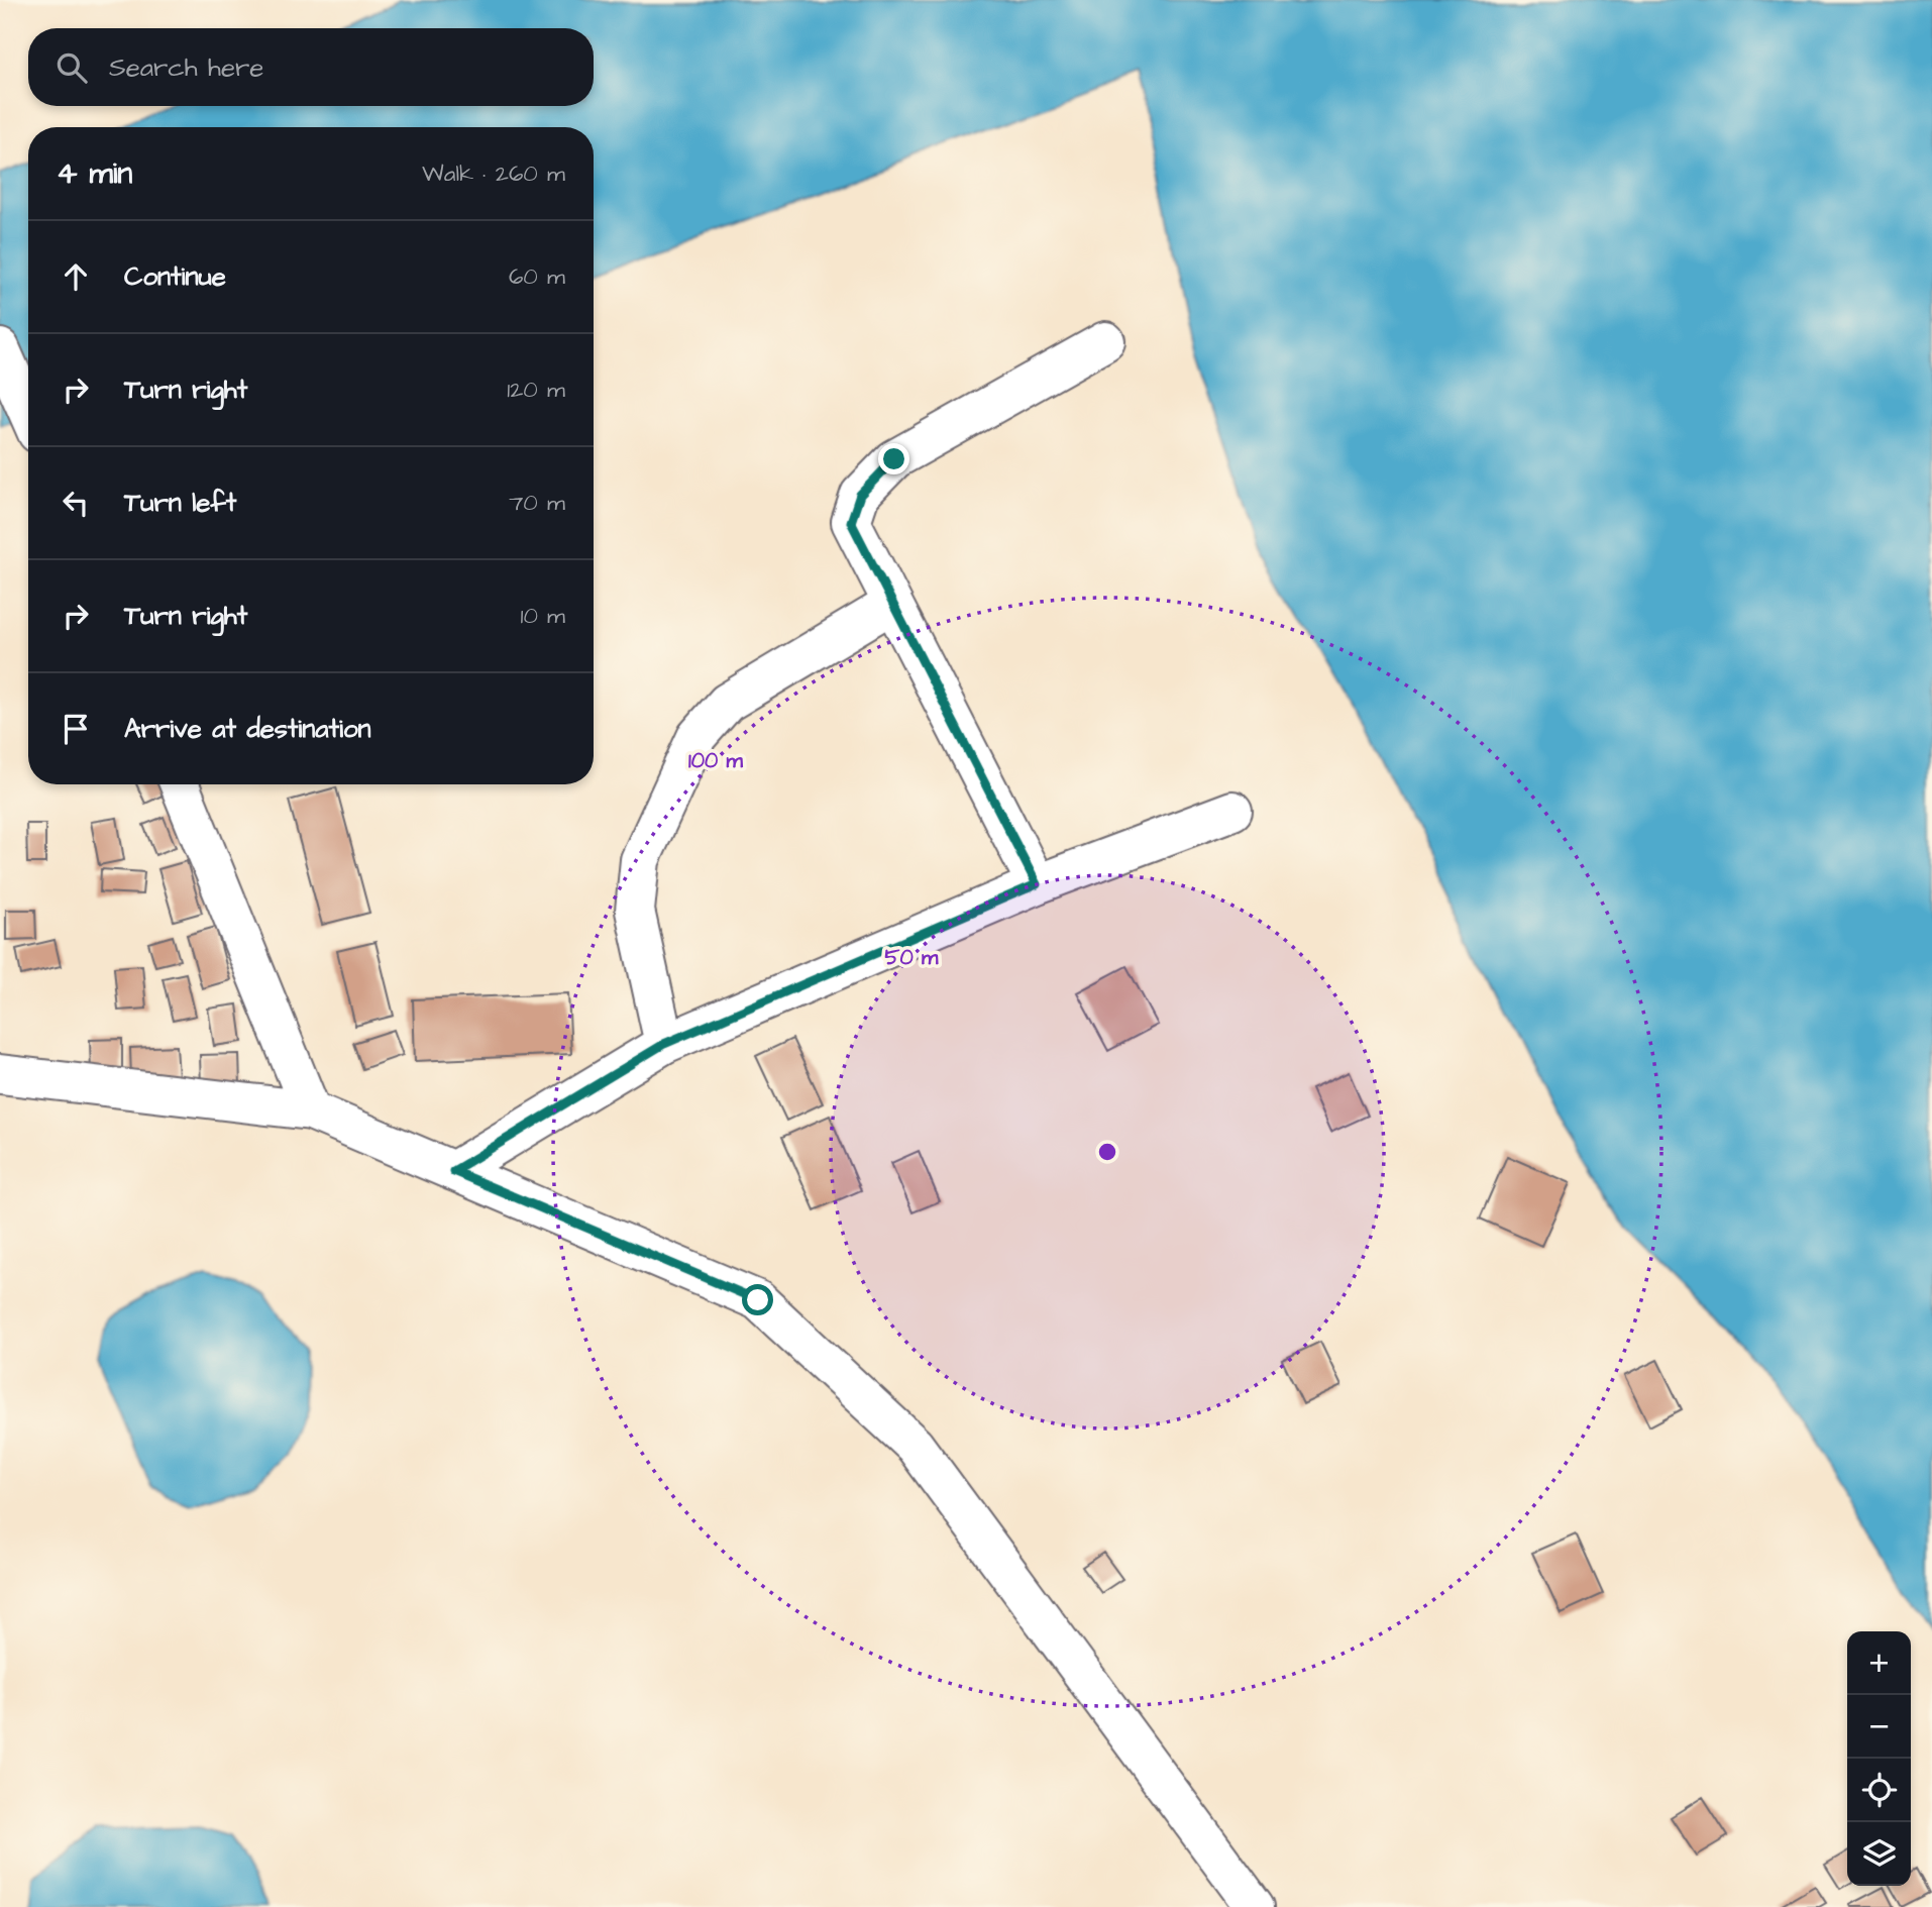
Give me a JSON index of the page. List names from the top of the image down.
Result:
{
  "page": {
    "search": "Search here",
    "heading": ["4 min", "Walk · 260 m"],
    "list": [
      ["Continue", "60 m"],
      ["Turn right", "120 m"],
      ["Turn left", "70 m"],
      ["Turn right", "10 m"],
      "Arrive at destination"
    ],
    "map_buttons": ["+", "−"]
  },
  "rings": ["100 m", "50 m"]
}
